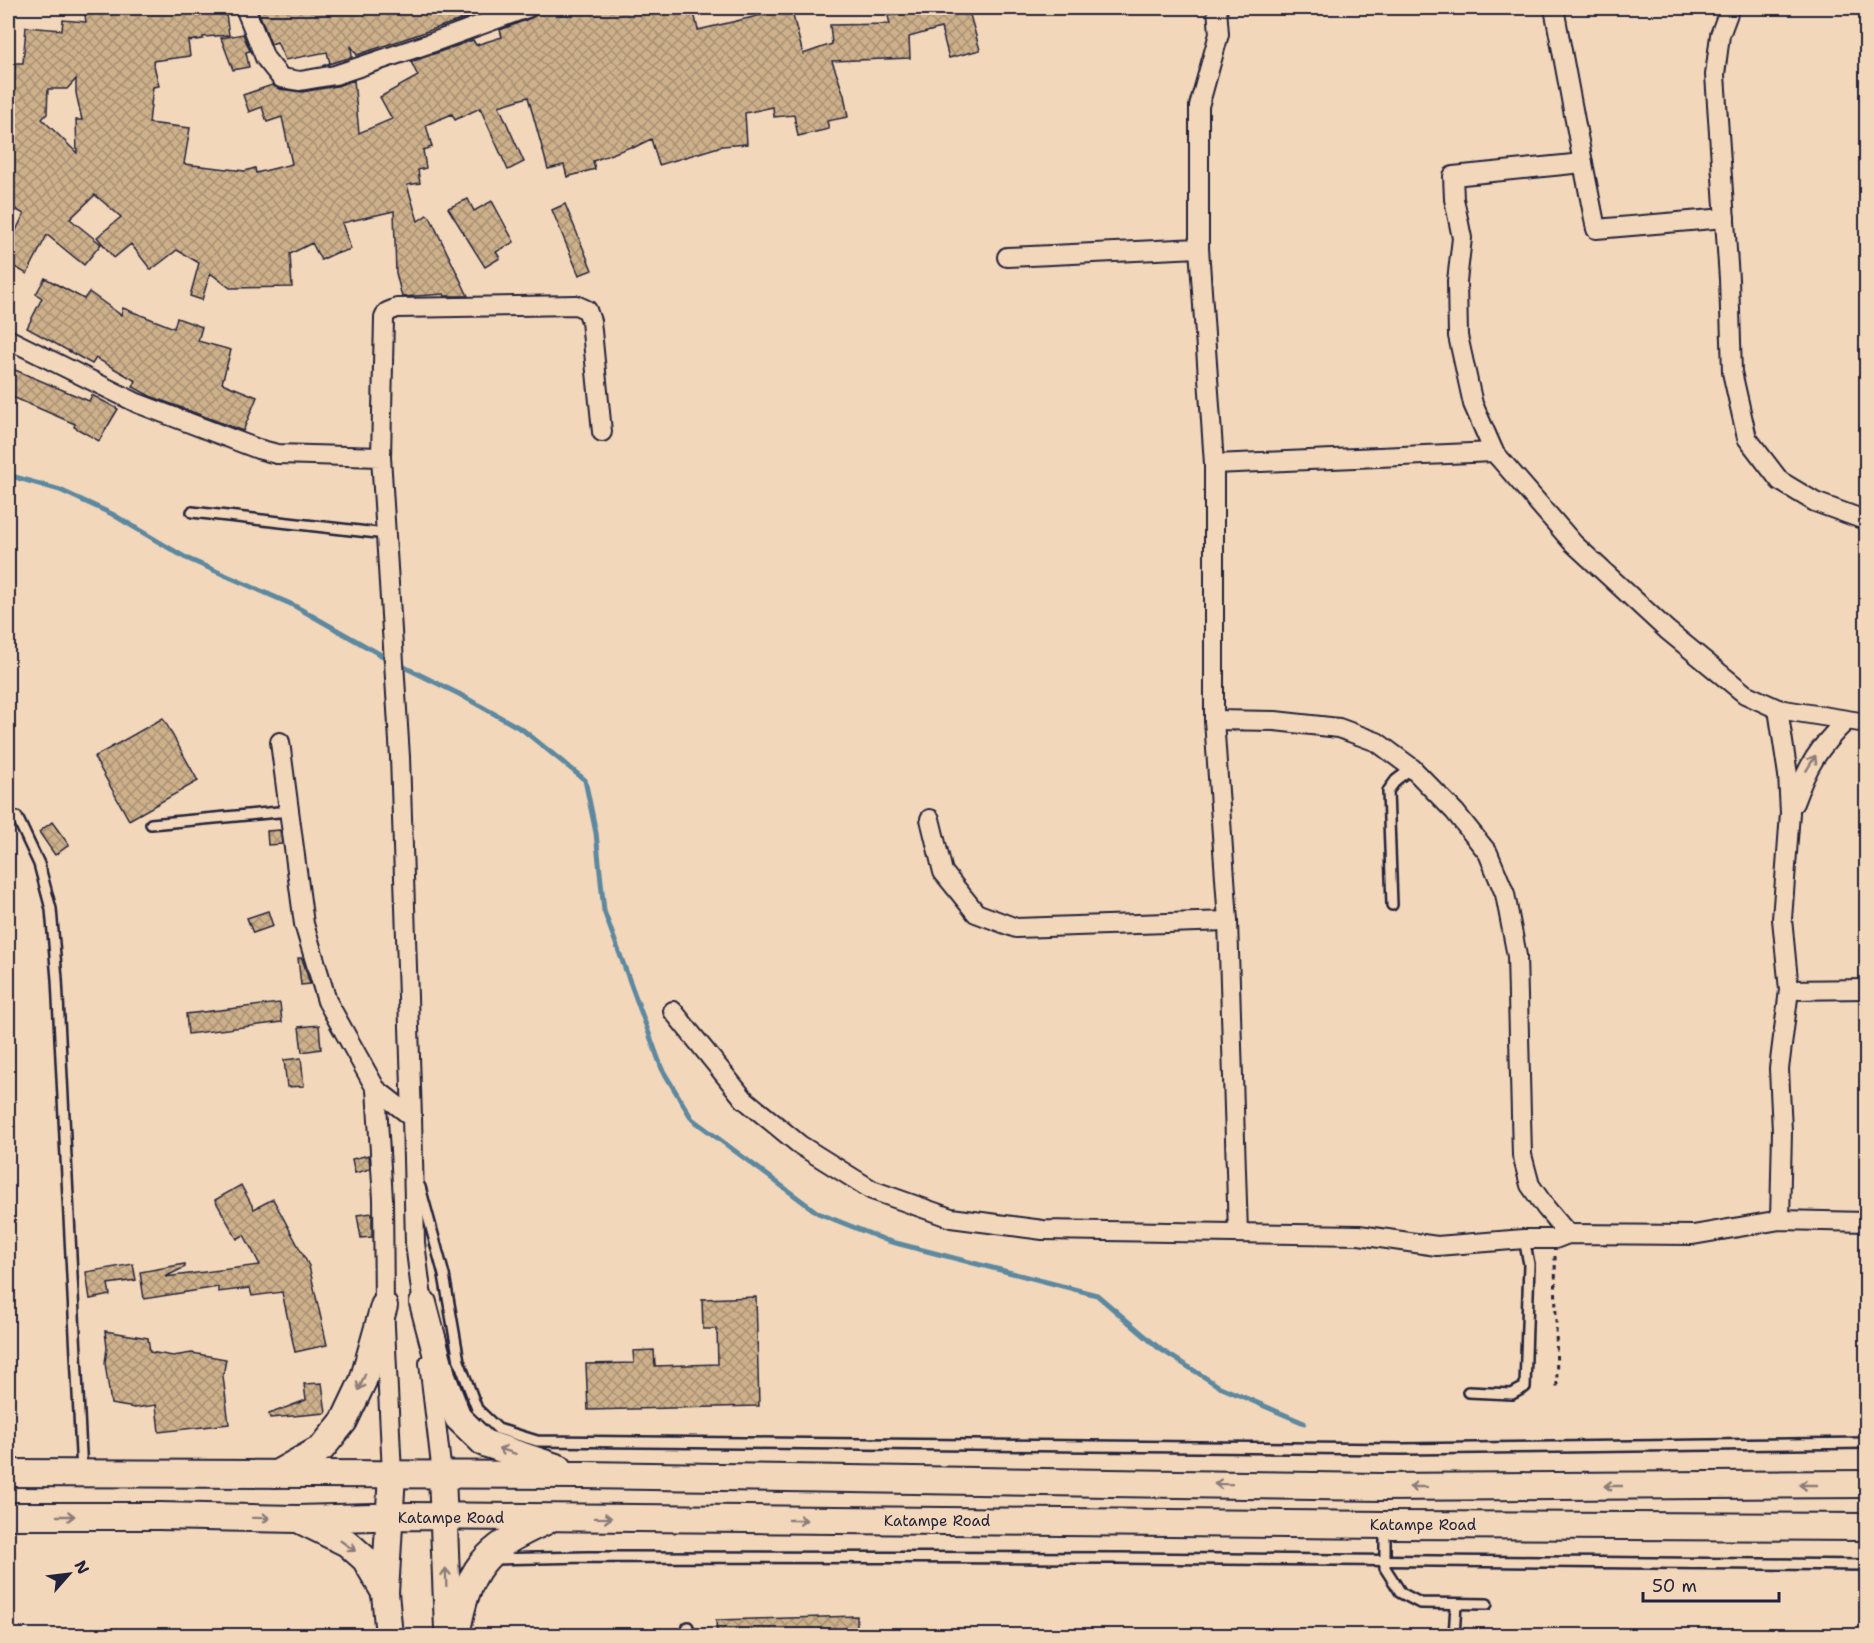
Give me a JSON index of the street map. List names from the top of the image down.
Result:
{
  "streets": {
    "main road": ["Katampe Road"]
  },
  "scale_bar": "50 m",
  "north": "top right"
}
